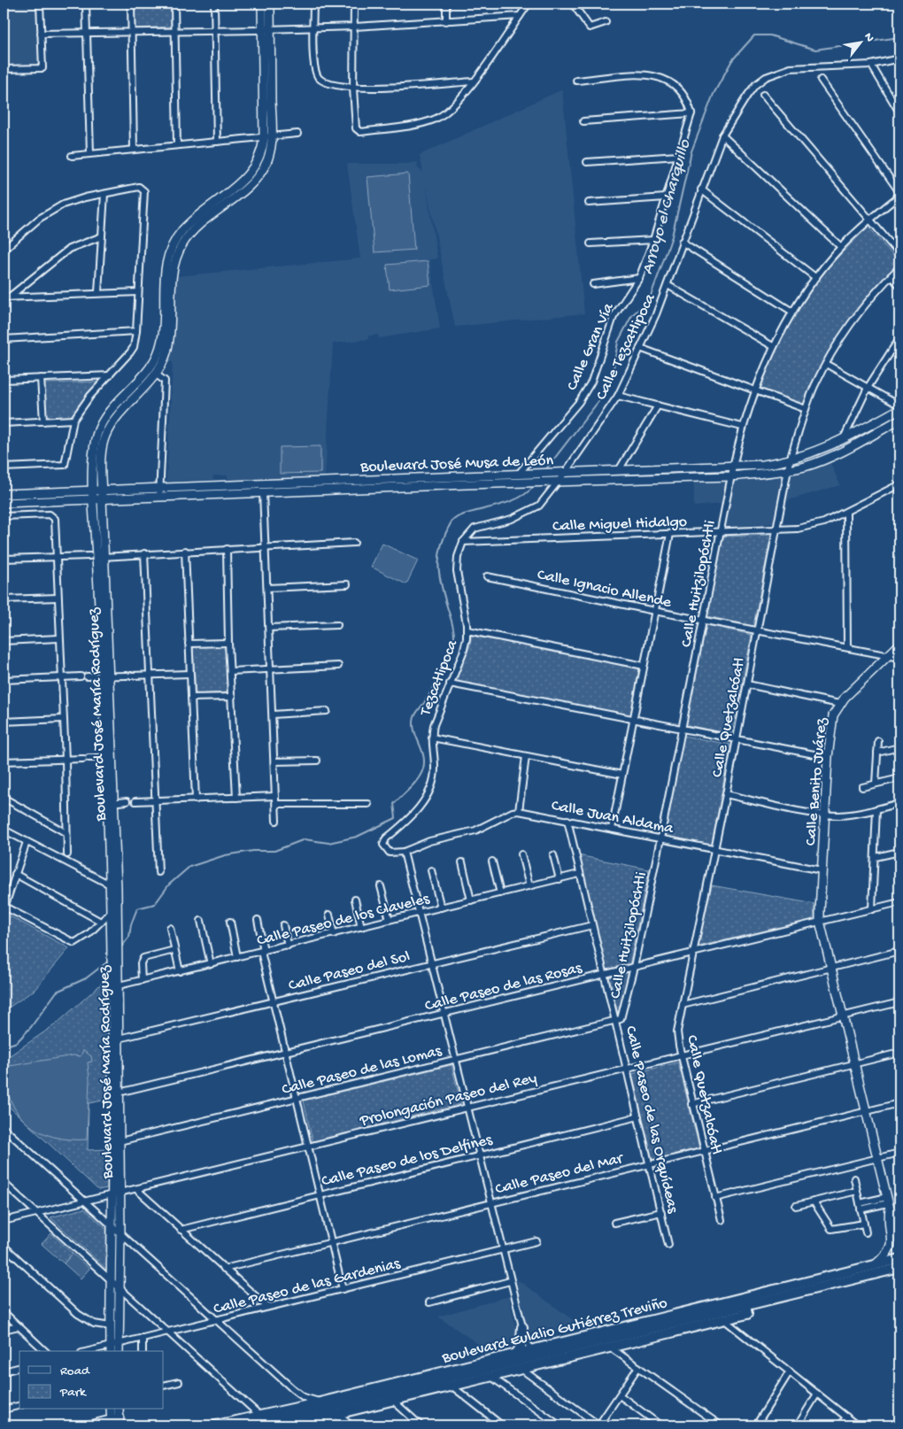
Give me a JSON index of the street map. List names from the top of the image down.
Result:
{
  "streets": {
    "main road": ["Boulevard Eulalio Gutiérrez Treviño"],
    "street": [
      "Calle Gran Vía",
      "Calle Tezcatlipoca",
      "Boulevard José Musa de León",
      "Calle Miguel Hidalgo",
      "Calle Huitzilopóchtli",
      "Calle Ignacio Allende",
      "Tezcatlipoca",
      "Boulevard José María Rodríguez",
      "Calle Quetzalcóatl",
      "Calle Benito Juárez",
      "Calle Juan Aldama",
      "Calle Paseo de los Claveles",
      "Calle Paseo del Sol",
      "Calle Paseo de las Rosas",
      "Calle Paseo de las Lomas",
      "Prolongación Paseo del Rey",
      "Calle Paseo de las Orquídeas",
      "Calle Paseo de los Delfines",
      "Calle Paseo del Mar",
      "Calle Paseo de las Gardenias"
    ]
  },
  "crossings": [
    ["Calle Gran Vía", "Boulevard José Musa de León"],
    ["Calle Tezcatlipoca", "Boulevard José Musa de León"],
    ["Boulevard José Musa de León", "Calle Huitzilopóchtli"],
    ["Boulevard José Musa de León", "Boulevard José María Rodríguez"],
    ["Boulevard José Musa de León", "Calle Quetzalcóatl"],
    ["Calle Miguel Hidalgo", "Calle Huitzilopóchtli"],
    ["Calle Miguel Hidalgo", "Tezcatlipoca"],
    ["Calle Miguel Hidalgo", "Calle Quetzalcóatl"],
    ["Calle Huitzilopóchtli", "Calle Ignacio Allende"],
    ["Calle Huitzilopóchtli", "Calle Juan Aldama"],
    ["Calle Huitzilopóchtli", "Calle Paseo de las Rosas"],
    ["Calle Huitzilopóchtli", "Calle Paseo de las Lomas"],
    ["Calle Huitzilopóchtli", "Calle Paseo de las Orquídeas"],
    ["Calle Ignacio Allende", "Calle Quetzalcóatl"],
    ["Calle Ignacio Allende", "Calle Benito Juárez"],
    ["Boulevard José María Rodríguez", "Calle Paseo de los Claveles"],
    ["Boulevard José María Rodríguez", "Calle Paseo del Sol"],
    ["Boulevard José María Rodríguez", "Calle Paseo de las Rosas"],
    ["Boulevard José María Rodríguez", "Calle Paseo de las Lomas"],
    ["Boulevard José María Rodríguez", "Prolongación Paseo del Rey"],
    ["Boulevard José María Rodríguez", "Calle Paseo de las Gardenias"],
    ["Calle Quetzalcóatl", "Calle Juan Aldama"],
    ["Calle Quetzalcóatl", "Calle Paseo de las Rosas"],
    ["Calle Quetzalcóatl", "Prolongación Paseo del Rey"],
    ["Calle Quetzalcóatl", "Calle Paseo del Mar"],
    ["Calle Benito Juárez", "Calle Juan Aldama"],
    ["Calle Benito Juárez", "Calle Paseo de las Rosas"],
    ["Calle Benito Juárez", "Prolongación Paseo del Rey"],
    ["Calle Benito Juárez", "Calle Paseo del Mar"],
    ["Calle Juan Aldama", "Calle Paseo de las Orquídeas"],
    ["Calle Paseo de los Claveles", "Calle Paseo de las Orquídeas"],
    ["Calle Paseo del Sol", "Calle Paseo de las Orquídeas"],
    ["Calle Paseo de las Rosas", "Calle Paseo de las Orquídeas"],
    ["Calle Paseo de las Lomas", "Calle Paseo de las Orquídeas"],
    ["Prolongación Paseo del Rey", "Calle Paseo de las Orquídeas"],
    ["Calle Paseo de las Orquídeas", "Calle Paseo de los Delfines"],
    ["Calle Paseo de las Orquídeas", "Calle Paseo del Mar"]
  ],
  "water": ["Arroyo el Charquillo"],
  "legend": ["Road", "Park"],
  "north": "top right"
}
